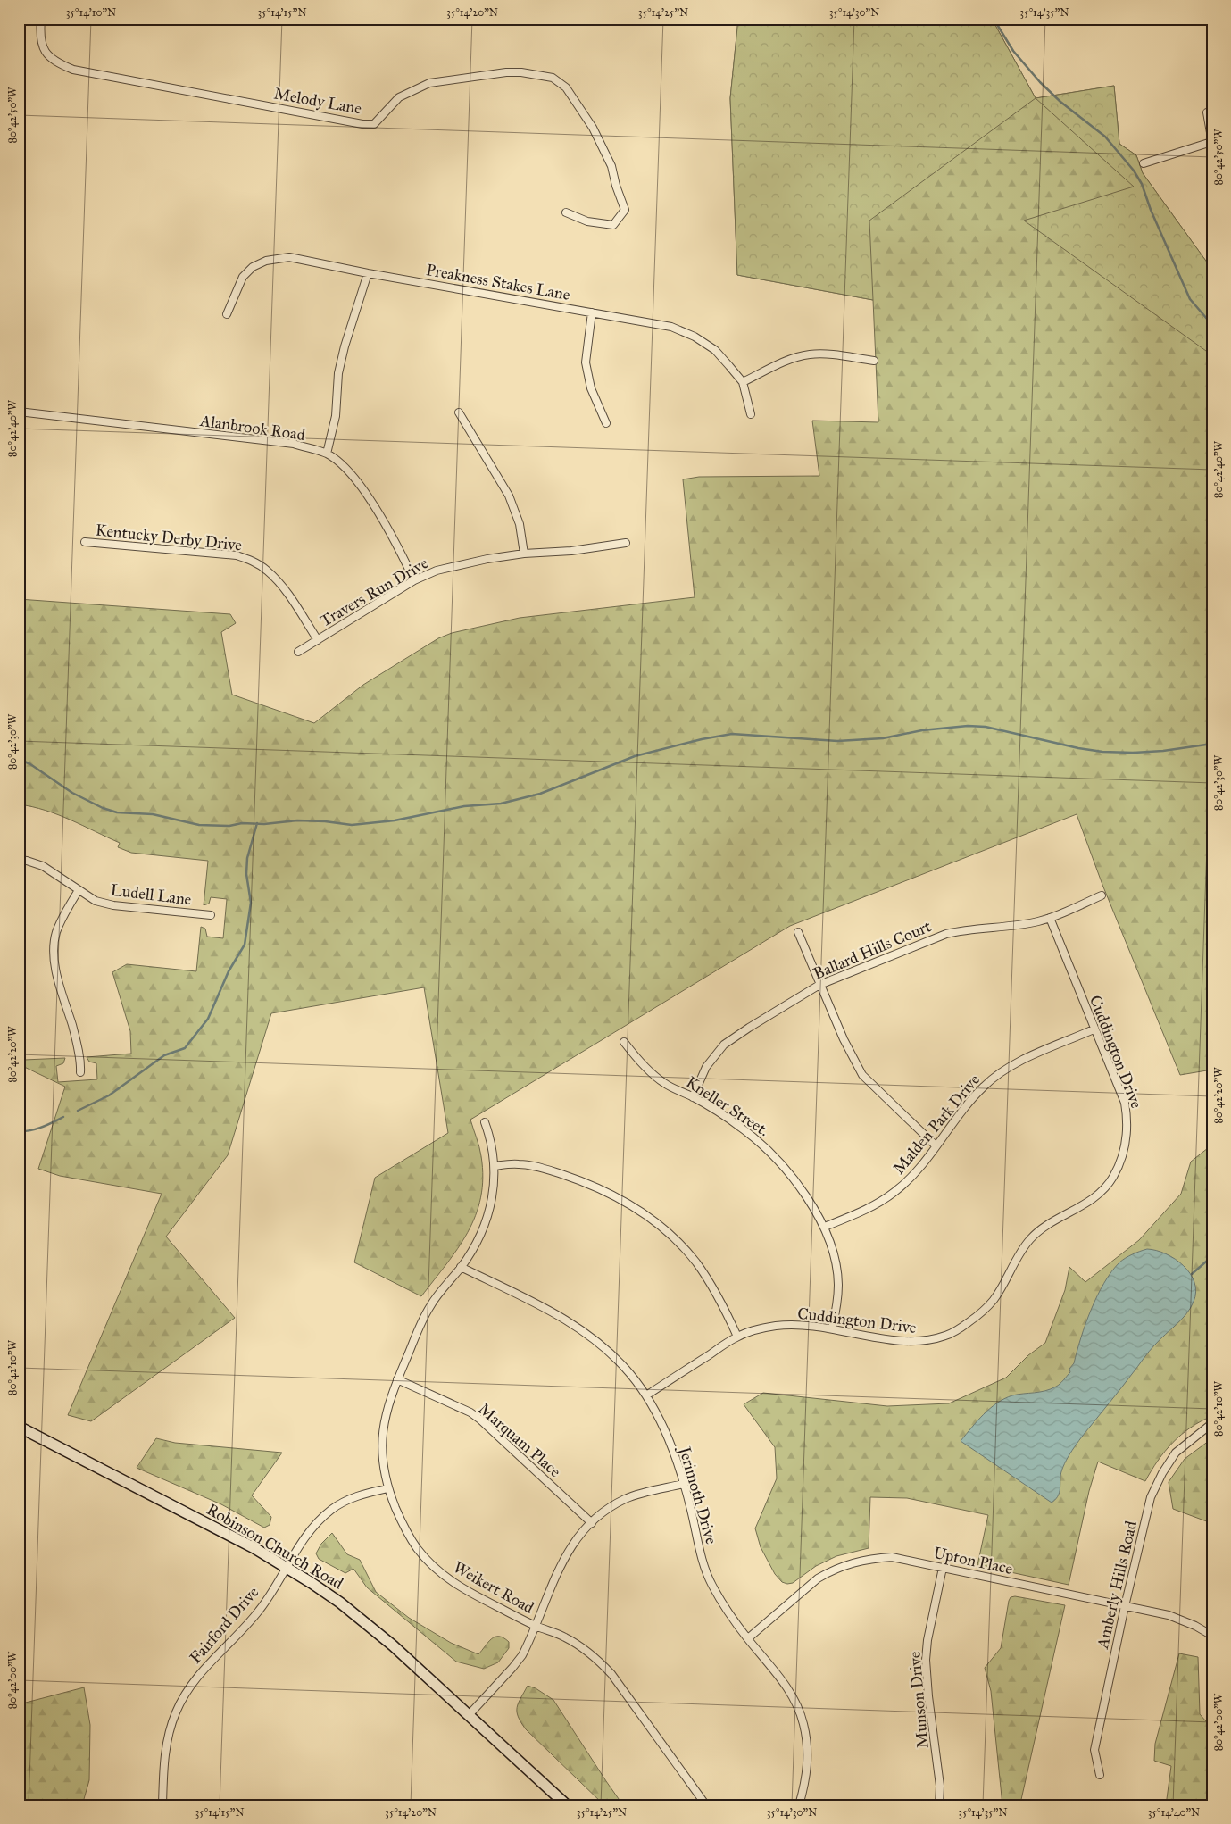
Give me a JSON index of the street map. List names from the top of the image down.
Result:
{
  "streets": {
    "street": [
      "Melody Lane",
      "Preakness Stakes Lane",
      "Alanbrook Road",
      "Kentucky Derby Drive",
      "Travers Run Drive",
      "Ludell Lane",
      "Ballard Hills Court",
      "Cuddington Drive",
      "Kneller Street.",
      "Malden Park Drive",
      "Marquam Place",
      "Jerimoth Drive",
      "Robinson Church Road",
      "Upton Place",
      "Amberly Hills Road",
      "Weikert Road",
      "Fairford Drive",
      "Munson Drive"
    ]
  },
  "crossings": [
    ["Alanbrook Road", "Travers Run Drive"],
    ["Kentucky Derby Drive", "Travers Run Drive"],
    ["Ballard Hills Court", "Cuddington Drive"],
    ["Ballard Hills Court", "Kneller Street."],
    ["Cuddington Drive", "Kneller Street."],
    ["Cuddington Drive", "Malden Park Drive"],
    ["Cuddington Drive", "Jerimoth Drive"],
    ["Kneller Street.", "Malden Park Drive"],
    ["Marquam Place", "Weikert Road"],
    ["Jerimoth Drive", "Upton Place"],
    ["Jerimoth Drive", "Weikert Road"],
    ["Robinson Church Road", "Fairford Drive"],
    ["Upton Place", "Amberly Hills Road"],
    ["Upton Place", "Munson Drive"],
    ["Weikert Road", "Fairford Drive"]
  ],
  "coordinates": [
    "35°14'10\"N",
    "35°14'15\"N",
    "35°14'20\"N",
    "35°14'25\"N",
    "35°14'30\"N",
    "35°14'35\"N",
    "80°42'50\"W",
    "80°42'40\"W",
    "80°42'30\"W",
    "80°42'20\"W",
    "80°42'10\"W",
    "80°42'00\"W",
    "35°14'40\"N"
  ]
}
